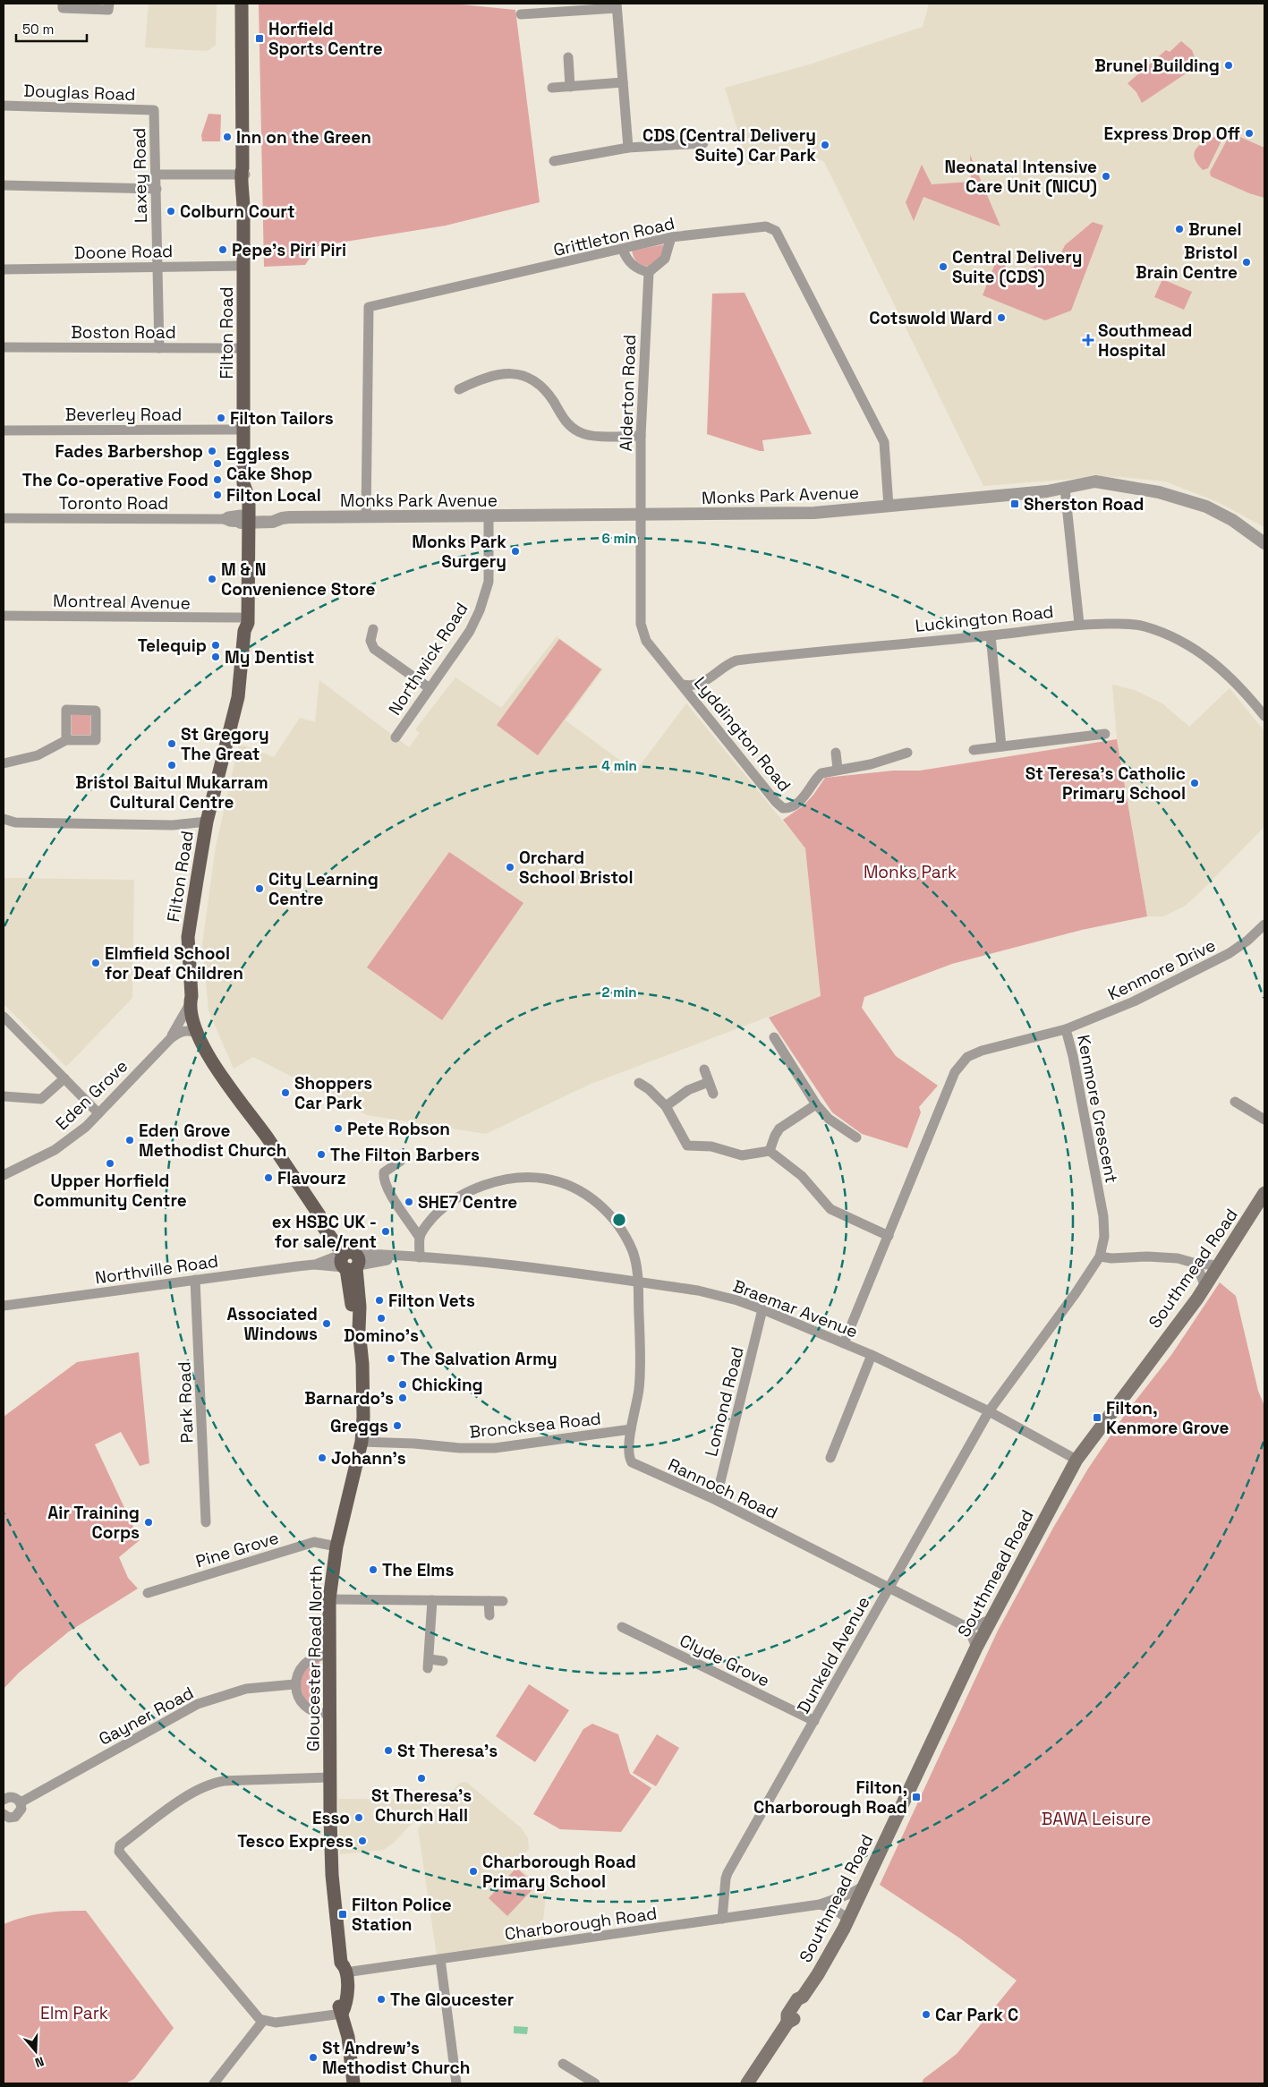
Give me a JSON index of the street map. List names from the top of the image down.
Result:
{
  "streets": {
    "main road": ["Filton Road", "Southmead Road", "Gloucester Road North"],
    "street": [
      "Douglas Road",
      "Laxey Road",
      "Grittleton Road",
      "Doone Road",
      "Boston Road",
      "Alderton Road",
      "Beverley Road",
      "Monks Park Avenue",
      "Toronto Road",
      "Montreal Avenue",
      "Luckington Road",
      "Northwick Road",
      "Lyddington Road",
      "Kenmore Drive",
      "Eden Grove",
      "Kenmore Crescent",
      "Northville Road",
      "Braemar Avenue",
      "Lomond Road",
      "Park Road",
      "Broncksea Road",
      "Rannoch Road",
      "Pine Grove",
      "Dunkeld Avenue",
      "Clyde Grove",
      "Gayner Road",
      "Charborough Road"
    ]
  },
  "crossings": [
    ["Douglas Road", "Laxey Road"],
    ["Laxey Road", "Doone Road"],
    ["Laxey Road", "Boston Road"],
    ["Grittleton Road", "Monks Park Avenue"],
    ["Doone Road", "Filton Road"],
    ["Boston Road", "Filton Road"],
    ["Filton Road", "Beverley Road"],
    ["Filton Road", "Monks Park Avenue"],
    ["Filton Road", "Toronto Road"],
    ["Filton Road", "Montreal Avenue"],
    ["Filton Road", "Eden Grove"],
    ["Filton Road", "Northville Road"],
    ["Filton Road", "Braemar Avenue"],
    ["Filton Road", "Gloucester Road North"],
    ["Alderton Road", "Monks Park Avenue"],
    ["Alderton Road", "Lyddington Road"],
    ["Monks Park Avenue", "Toronto Road"],
    ["Monks Park Avenue", "Northwick Road"],
    ["Luckington Road", "Lyddington Road"],
    ["Kenmore Drive", "Kenmore Crescent"],
    ["Kenmore Crescent", "Braemar Avenue"],
    ["Kenmore Crescent", "Dunkeld Avenue"],
    ["Southmead Road", "Braemar Avenue"],
    ["Southmead Road", "Charborough Road"],
    ["Northville Road", "Braemar Avenue"],
    ["Northville Road", "Park Road"],
    ["Northville Road", "Gloucester Road North"],
    ["Braemar Avenue", "Lomond Road"],
    ["Braemar Avenue", "Rannoch Road"],
    ["Braemar Avenue", "Dunkeld Avenue"],
    ["Braemar Avenue", "Gloucester Road North"],
    ["Lomond Road", "Rannoch Road"],
    ["Broncksea Road", "Rannoch Road"],
    ["Broncksea Road", "Gloucester Road North"],
    ["Rannoch Road", "Dunkeld Avenue"],
    ["Pine Grove", "Gloucester Road North"],
    ["Dunkeld Avenue", "Clyde Grove"],
    ["Dunkeld Avenue", "Charborough Road"],
    ["Gloucester Road North", "Charborough Road"]
  ],
  "parks": ["Monks Park", "BAWA Leisure", "Elm Park"],
  "places": {
    "transit": [
      "Horfield Sports Centre",
      "Sherston Road",
      "Filton, Kenmore Grove",
      "Filton, Charborough Road",
      "Filton Police Station"
    ],
    "other": [
      "Brunel Building",
      "Express Drop Off",
      "Inn on the Green",
      "CDS (Central Delivery Suite) Car Park",
      "Neonatal Intensive Care Unit (NICU)",
      "Colburn Court",
      "Brunel",
      "Pepe's Piri Piri",
      "Bristol Brain Centre",
      "Central Delivery Suite (CDS)",
      "Cotswold Ward",
      "Filton Tailors",
      "Fades Barbershop",
      "Eggless Cake Shop",
      "The Co-operative Food",
      "Filton Local",
      "Monks Park Surgery",
      "M & N Convenience Store",
      "Telequip",
      "My Dentist",
      "St Gregory The Great",
      "Bristol Baitul Mukarram Cultural Centre",
      "St Teresa's Catholic Primary School",
      "Orchard School Bristol",
      "City Learning Centre",
      "Elmfield School for Deaf Children",
      "Shoppers Car Park",
      "Pete Robson",
      "Eden Grove Methodist Church",
      "The Filton Barbers",
      "Upper Horfield Community Centre",
      "Flavourz",
      "SHE7 Centre",
      "ex HSBC UK - for sale/rent",
      "Filton Vets",
      "Domino's",
      "Associated Windows",
      "The Salvation Army",
      "Chicking",
      "Barnardo's",
      "Greggs",
      "Johann's",
      "Air Training Corps",
      "The Elms",
      "St Theresa's",
      "St Theresa's Church Hall",
      "Esso",
      "Tesco Express",
      "Charborough Road Primary School",
      "The Gloucester",
      "Car Park C",
      "St Andrew's Methodist Church"
    ],
    "health": ["Southmead Hospital"]
  },
  "scale_bar": "50 m",
  "north": "bottom",
  "rings": ["6 min", "4 min", "2 min"]
}
